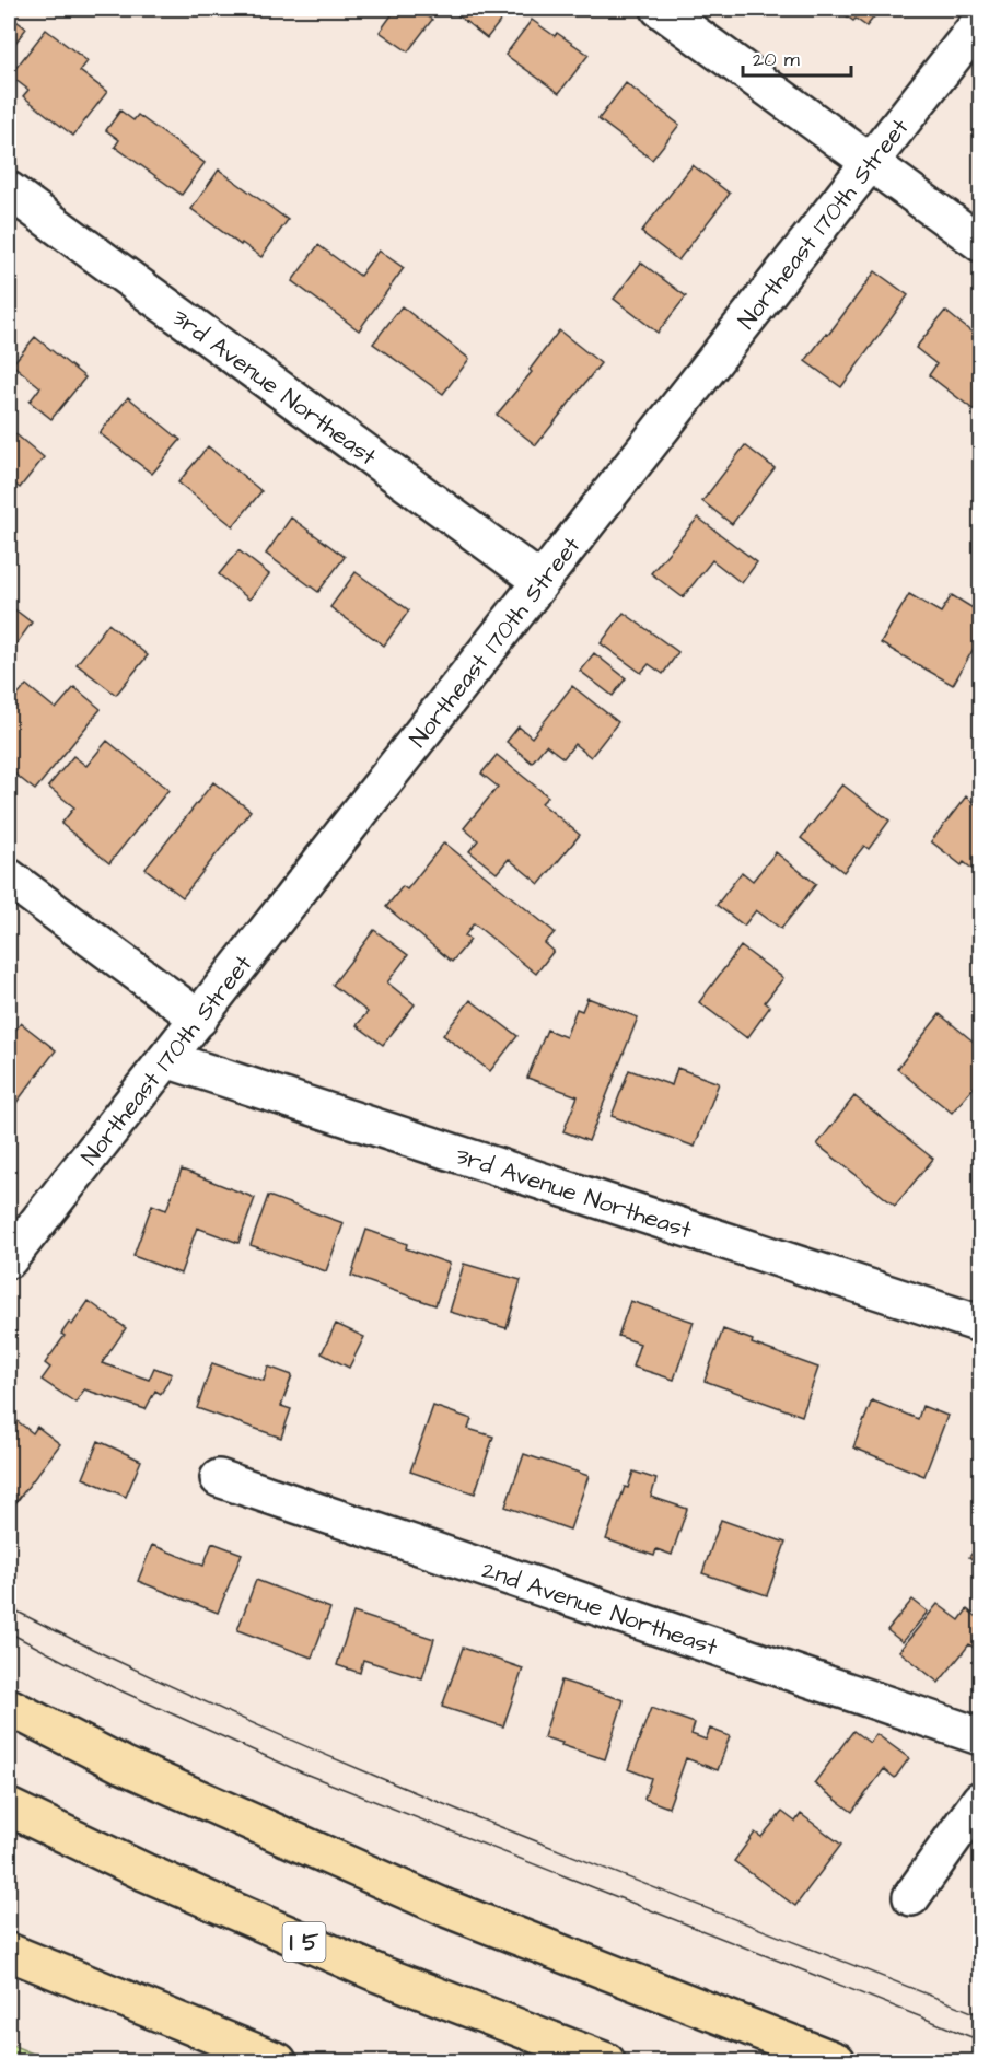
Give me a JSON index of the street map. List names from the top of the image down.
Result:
{
  "streets": {
    "highway": ["I 5"],
    "street": ["Northeast 170th Street", "3rd Avenue Northeast", "2nd Avenue Northeast"]
  },
  "crossings": [
    ["Northeast 170th Street", "3rd Avenue Northeast"]
  ],
  "scale_bar": "20 m"
}
